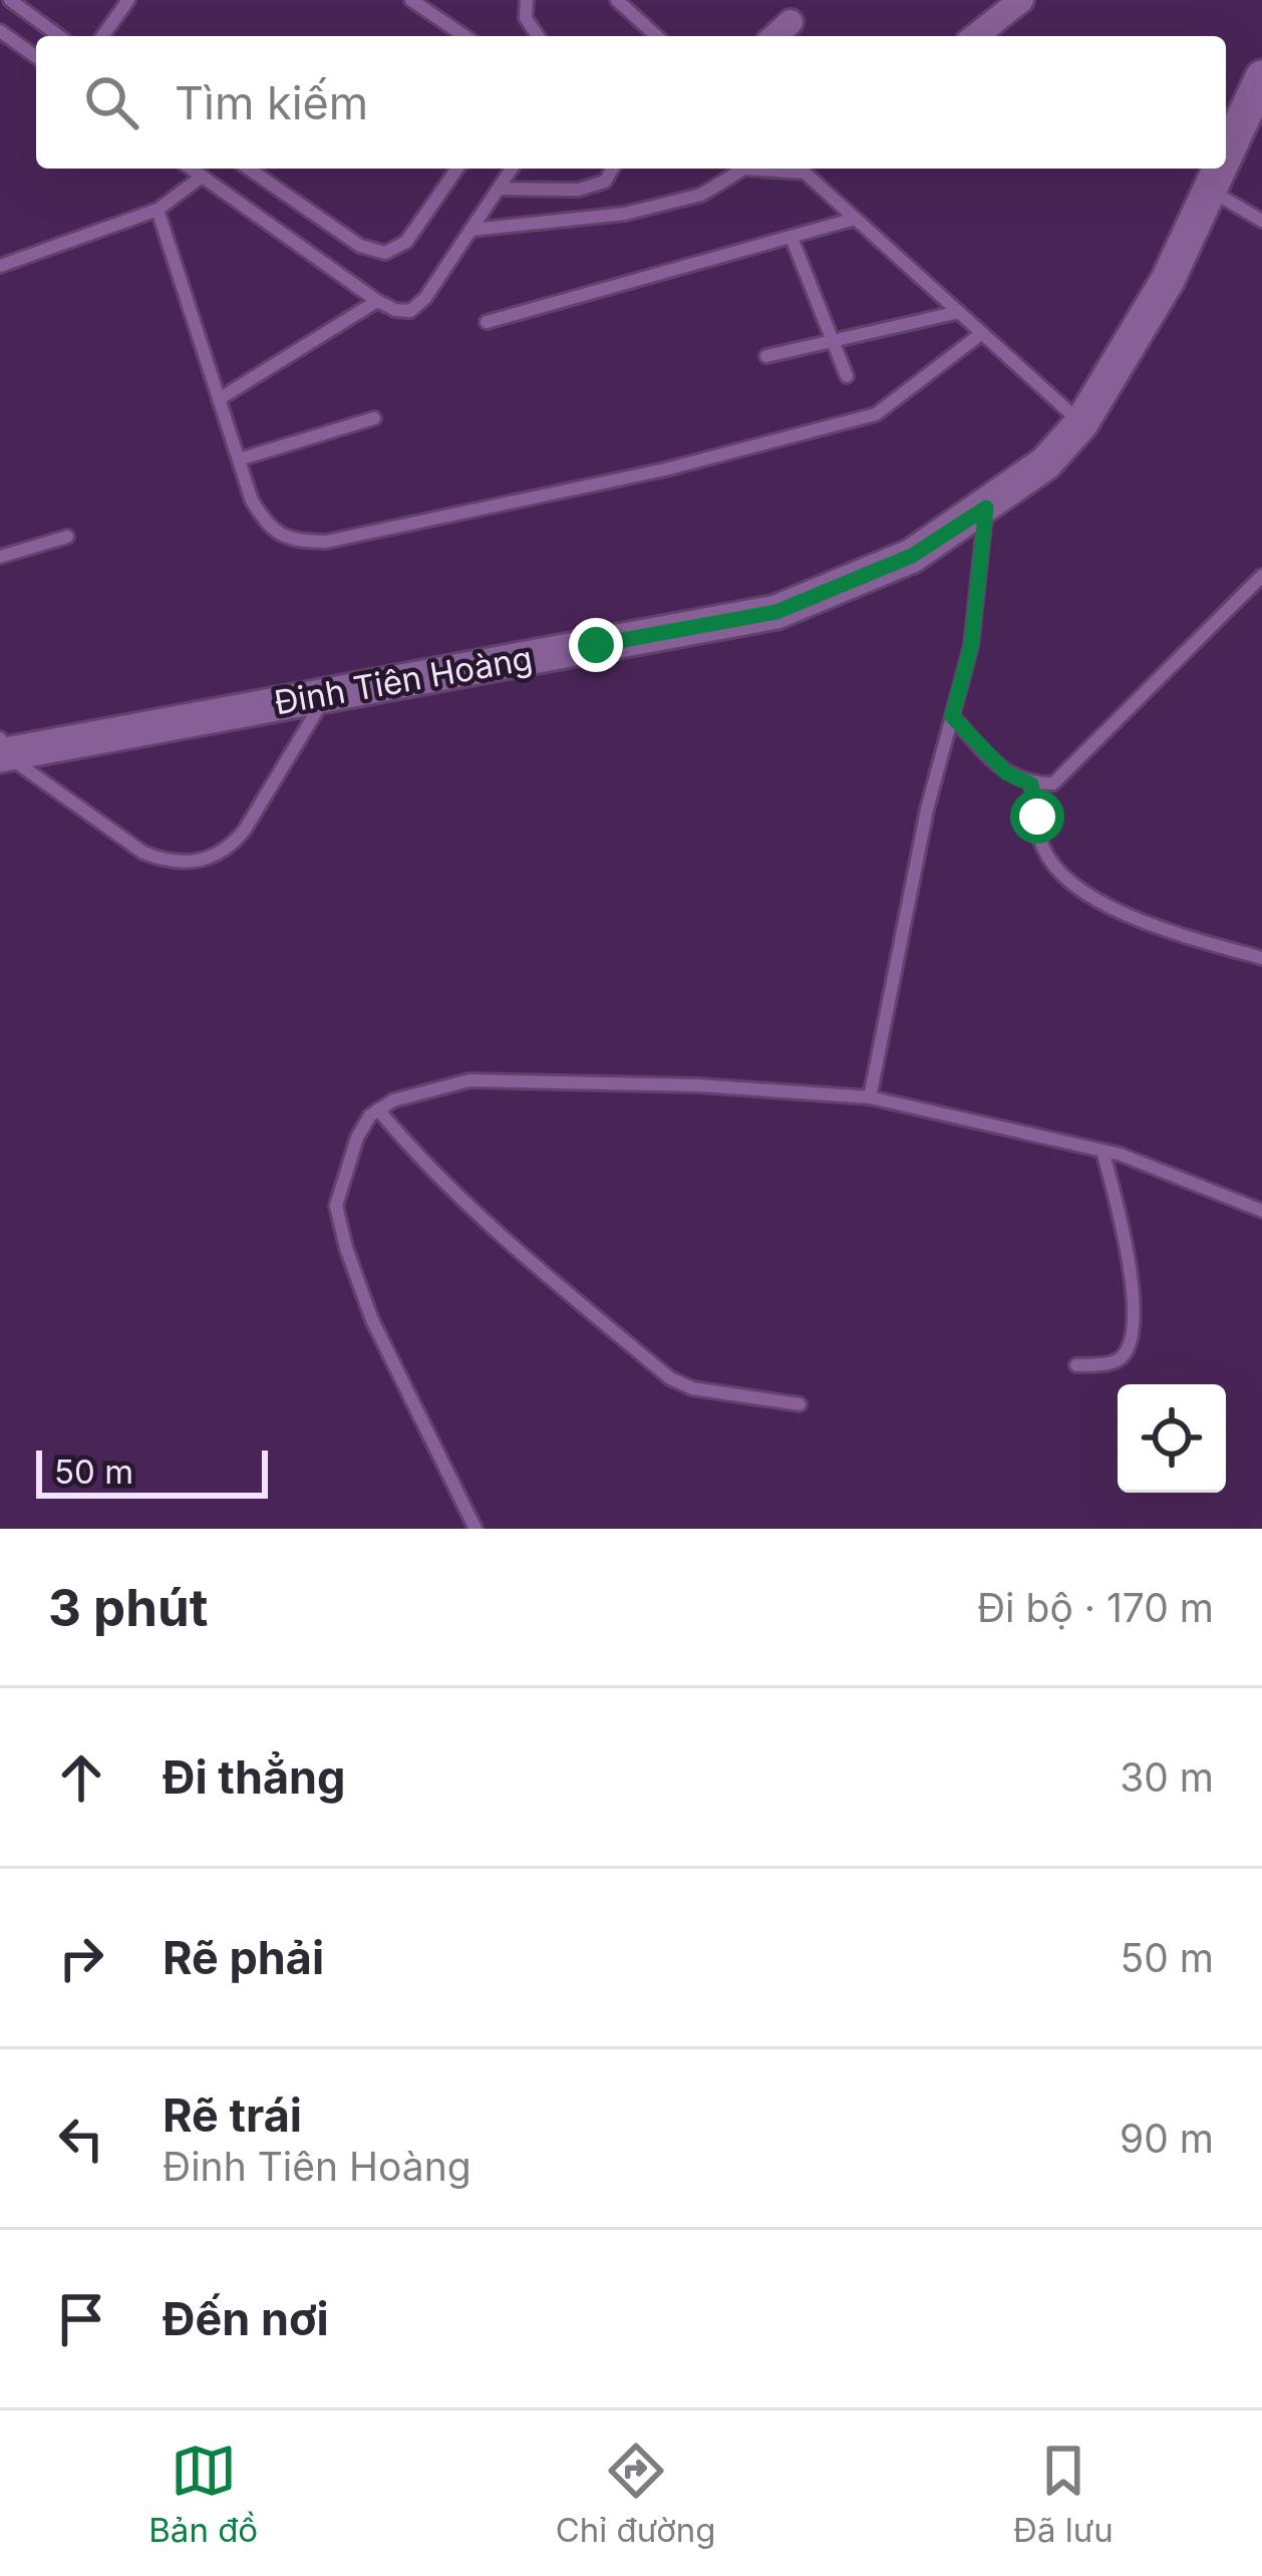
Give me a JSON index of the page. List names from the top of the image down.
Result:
{
  "streets": {
    "main road": ["Đinh Tiên Hoàng"]
  },
  "scale_bar": "50 m",
  "page": {
    "search": "Tìm kiếm",
    "scale": "50 m",
    "heading": ["3 phút", "Đi bộ · 170 m"],
    "list": [
      ["Đi thẳng", "30 m"],
      ["Rẽ phải", "50 m"],
      ["Rẽ trái", "Đinh Tiên Hoàng", "90 m"],
      "Đến nơi"
    ],
    "nav": ["Bản đồ", "Chỉ đường", "Đã lưu"]
  }
}
